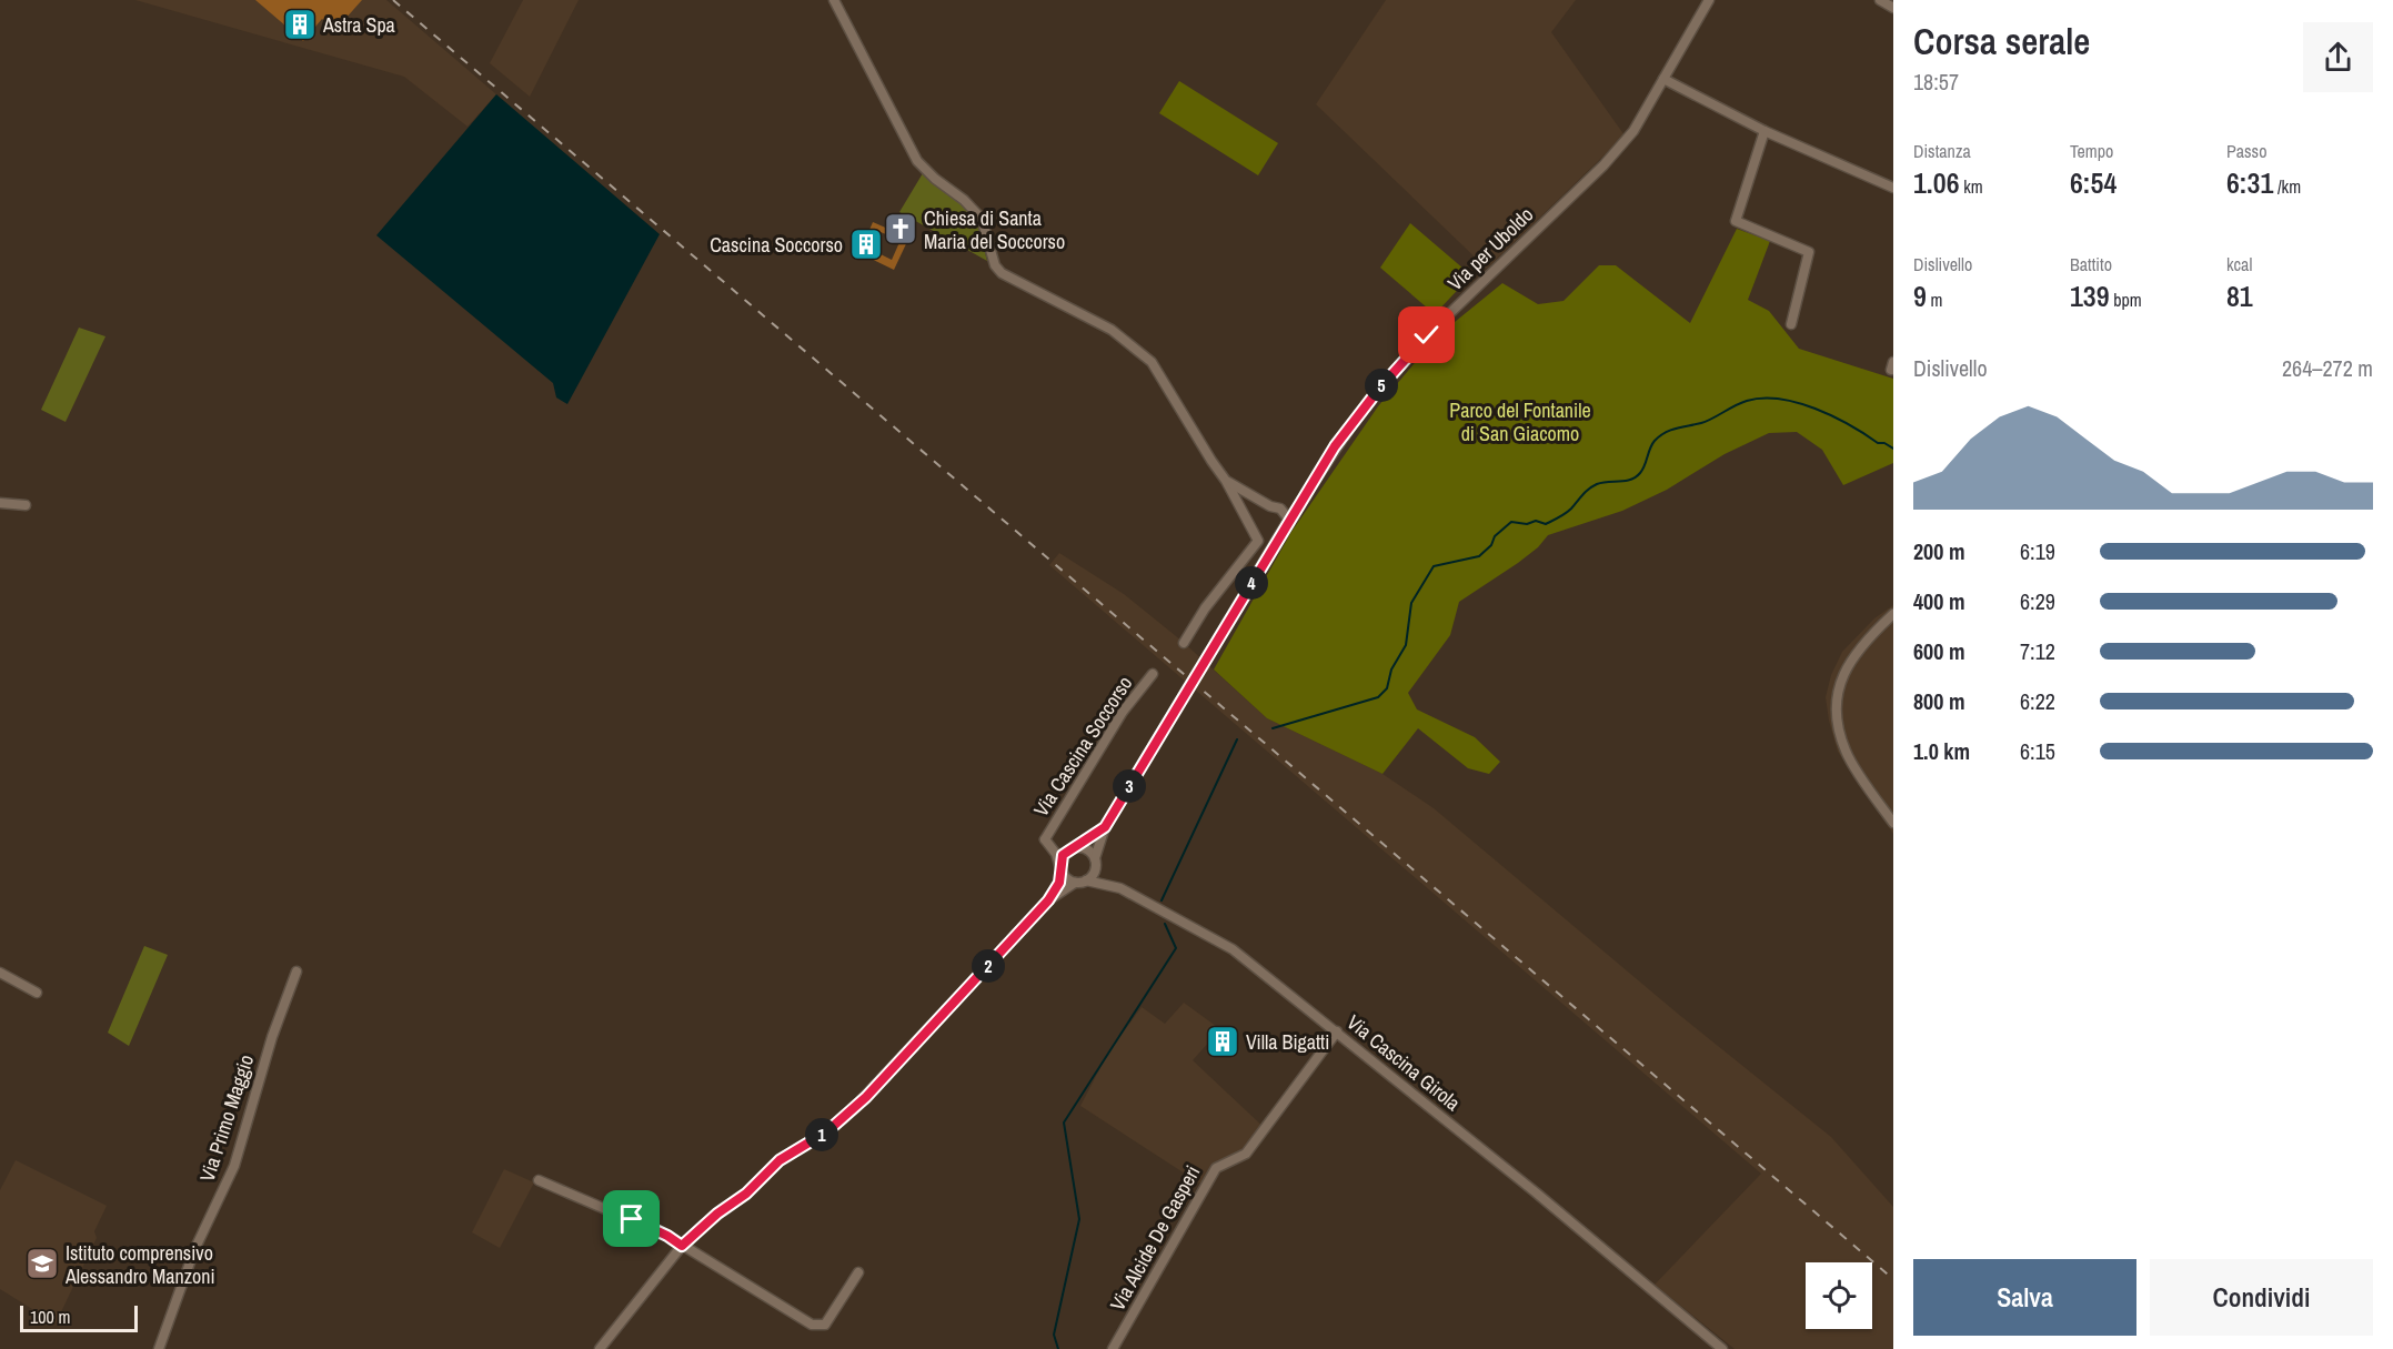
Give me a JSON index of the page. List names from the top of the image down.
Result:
{
  "streets": {
    "street": [
      "Via per Uboldo",
      "Via Cascina Soccorso",
      "Via Cascina Girola",
      "Via Primo Maggio",
      "Via Alcide De Gasperi"
    ]
  },
  "crossings": [
    ["Via Cascina Soccorso", "Via Cascina Girola"],
    ["Via Cascina Girola", "Via Alcide De Gasperi"]
  ],
  "parks": ["Parco del Fontanile di San Giacomo"],
  "places": {
    "building": ["Astra Spa", "Cascina Soccorso", "Villa Bigatti"],
    "church": ["Chiesa di Santa Maria del Soccorso"],
    "school or university": ["Istituto comprensivo Alessandro Manzoni"]
  },
  "scale_bar": "100 m",
  "page": {
    "heading": ["Corsa serale", "18:57"],
    "stats": [
      ["Distanza", "1.06 km"],
      ["Tempo", "6:54"],
      ["Passo", "6:31 /km"],
      ["Dislivello", "9 m"],
      ["Battito", "139 bpm"],
      ["kcal", "81"]
    ],
    "chart": ["Dislivello", "264–272 m"],
    "pins": [
      "5",
      "4",
      "3",
      "2",
      "1"
    ],
    "list": [
      {
        "name": "200 m",
        "note": "6:19"
      },
      {
        "name": "400 m",
        "note": "6:29"
      },
      {
        "name": "600 m",
        "note": "7:12"
      },
      {
        "name": "800 m",
        "note": "6:22"
      },
      {
        "name": "1.0 km",
        "note": "6:15"
      }
    ],
    "buttons": ["Salva", "Condividi"],
    "scale": "100 m"
  }
}
